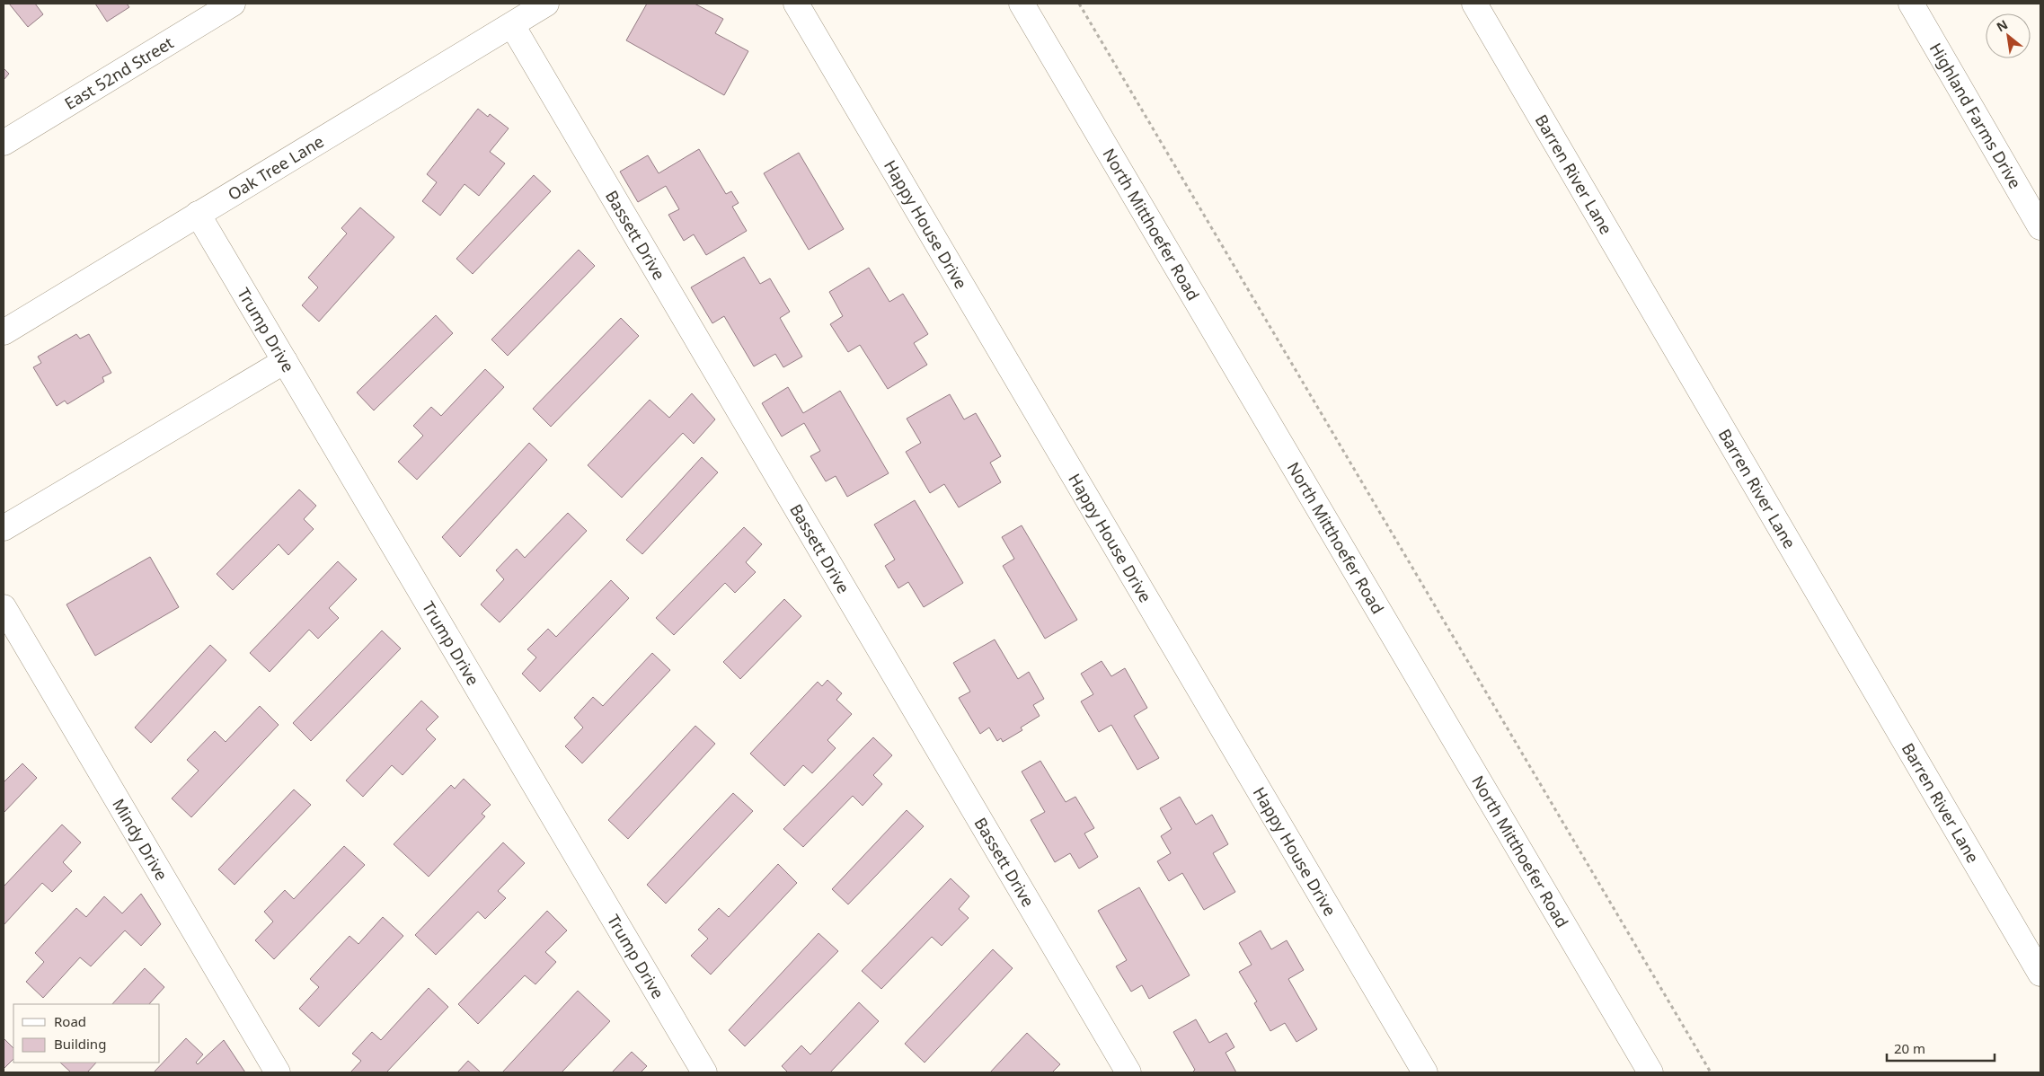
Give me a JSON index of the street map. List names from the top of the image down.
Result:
{
  "streets": {
    "street": [
      "East 52nd Street",
      "Highland Farms Drive",
      "Oak Tree Lane",
      "Barren River Lane",
      "Happy House Drive",
      "North Mitthoefer Road",
      "Bassett Drive",
      "Trump Drive",
      "Mindy Drive"
    ]
  },
  "crossings": [
    ["Oak Tree Lane", "Bassett Drive"],
    ["Oak Tree Lane", "Trump Drive"]
  ],
  "legend": ["Road", "Building"],
  "scale_bar": "20 m",
  "north": "top left"
}
